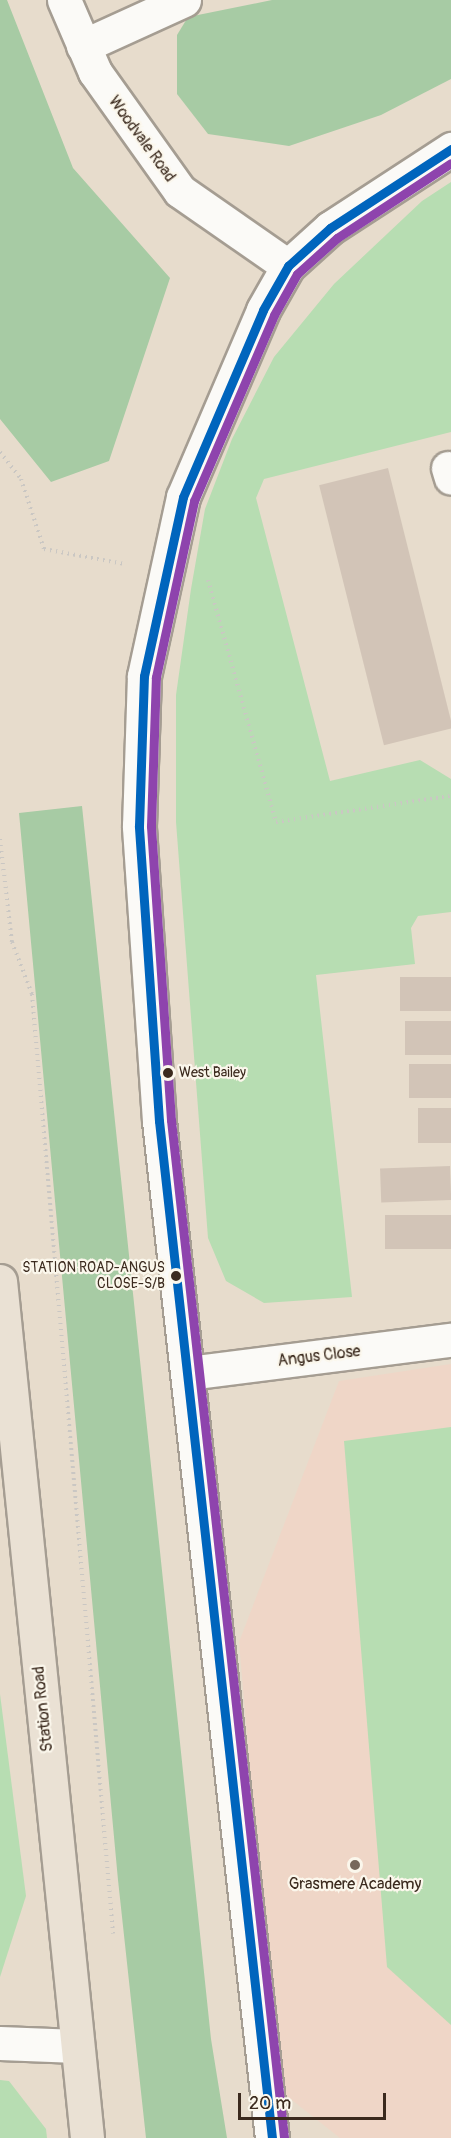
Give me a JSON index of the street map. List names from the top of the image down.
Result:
{
  "streets": {
    "main road": ["Station Road"],
    "street": ["Woodvale Road", "Angus Close"]
  },
  "places": ["West Bailey", "STATION ROAD-ANGUS CLOSE-S/B", "Grasmere Academy"],
  "scale_bar": "20 m"
}
